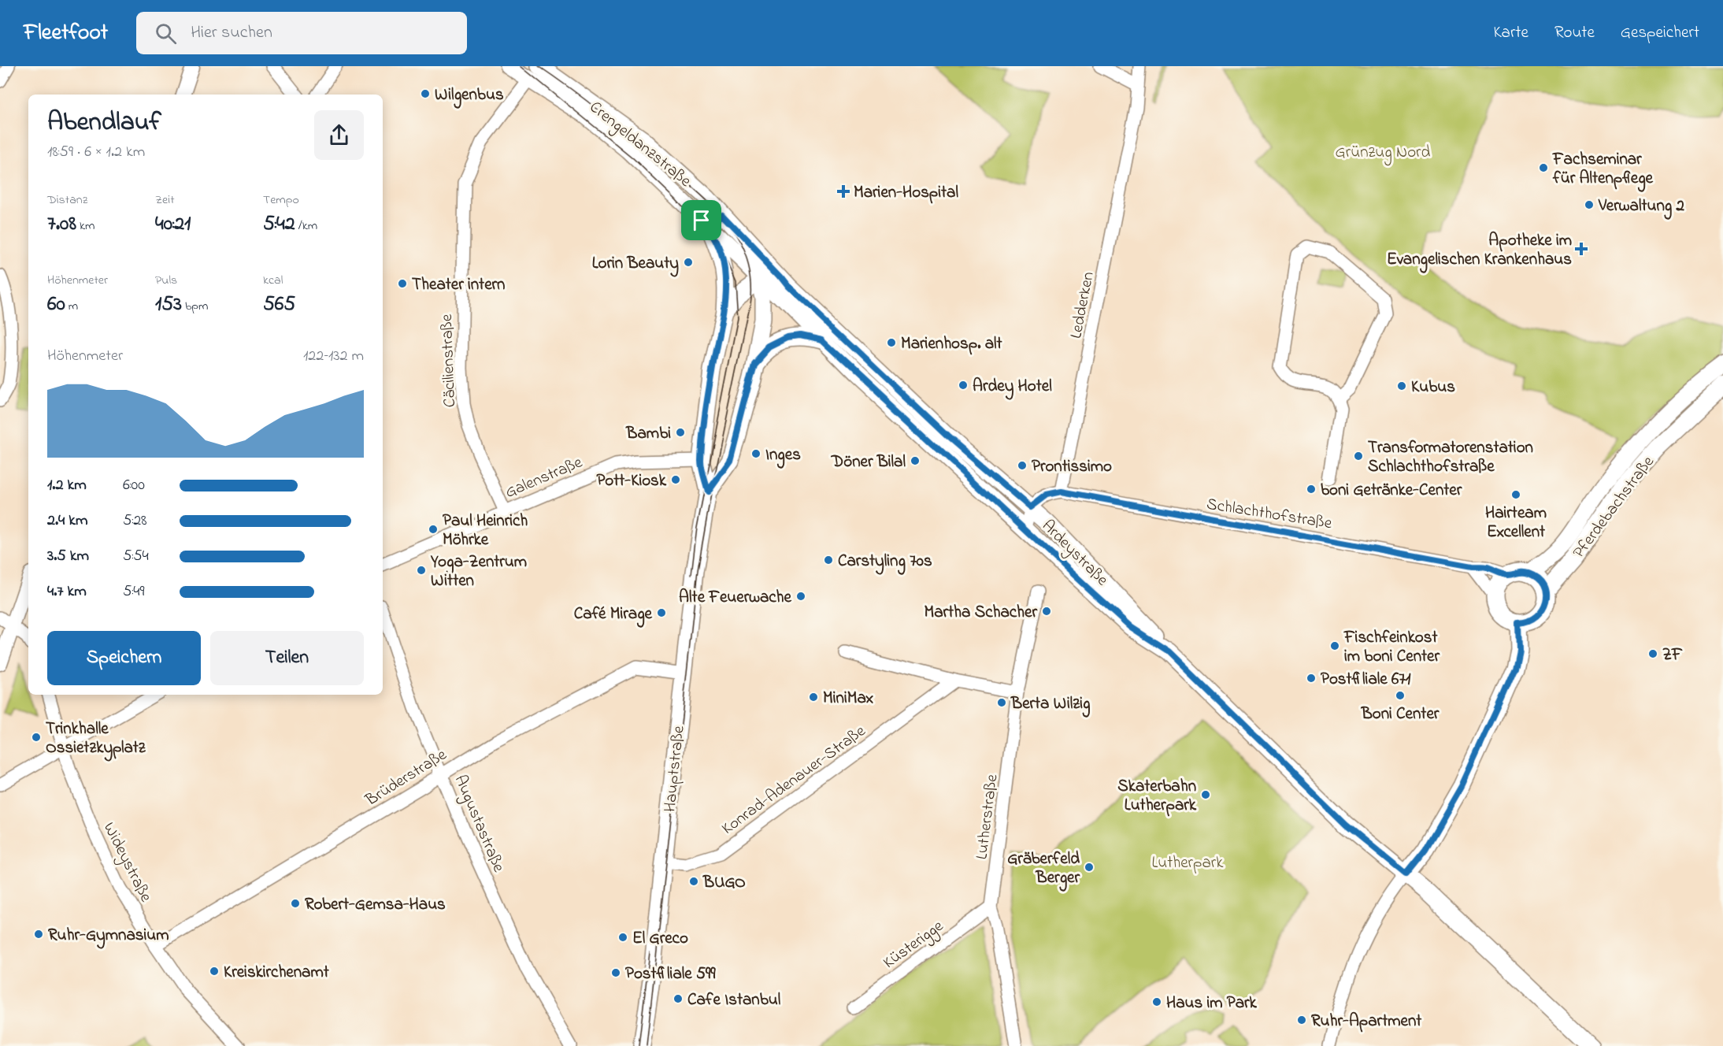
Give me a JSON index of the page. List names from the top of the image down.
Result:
{
  "streets": {
    "main road": [
      "Crengeldanzstraße",
      "Pferdebachstraße",
      "Ardeystraße",
      "Hauptstraße"
    ],
    "street": [
      "Ledderken",
      "Cäcilienstraße",
      "Galenstraße",
      "Schlachthofstraße",
      "Brüderstraße",
      "Konrad-Adenauer-Straße",
      "Lutherstraße",
      "Augustastraße",
      "Wideystraße",
      "Küsterigge"
    ]
  },
  "crossings": [
    ["Crengeldanzstraße", "Cäcilienstraße"],
    ["Crengeldanzstraße", "Ardeystraße"],
    ["Crengeldanzstraße", "Hauptstraße"],
    ["Ledderken", "Schlachthofstraße"],
    ["Cäcilienstraße", "Galenstraße"],
    ["Galenstraße", "Hauptstraße"],
    ["Pferdebachstraße", "Schlachthofstraße"],
    ["Hauptstraße", "Brüderstraße"],
    ["Hauptstraße", "Konrad-Adenauer-Straße"],
    ["Brüderstraße", "Augustastraße"],
    ["Brüderstraße", "Wideystraße"],
    ["Lutherstraße", "Küsterigge"]
  ],
  "parks": ["Grünzug Nord", "Lutherpark"],
  "places": {
    "other": [
      "Wilgenbus",
      "Fachseminar für Altenpflege",
      "Verwaltung 2",
      "Lorin Beauty",
      "Theater intern",
      "Marienhosp. alt",
      "Ardey Hotel",
      "Kubus",
      "Bambi",
      "Inges",
      "Transformatorenstation Schlachthofstraße",
      "Döner Bilal",
      "Prontissimo",
      "Pott-Kiosk",
      "boni Getränke-Center",
      "Hairteam Excellent",
      "Paul Heinrich Möhrke",
      "Carstyling 70s",
      "Yoga-Zentrum Witten",
      "Alte Feuerwache",
      "Martha Schacher",
      "Café Mirage",
      "Fischfeinkost im boni Center",
      "ZF",
      "Postfiliale 671",
      "Boni Center",
      "MiniMax",
      "Berta Wilzig",
      "Trinkhalle Ossietzkyplatz",
      "Skaterbahn Lutherpark",
      "Gräberfeld Berger",
      "BUGO",
      "Robert-Gemsa-Haus",
      "Ruhr-Gymnasium",
      "El Greco",
      "Kreiskirchenamt",
      "Postfiliale 599",
      "Cafe Istanbul",
      "Haus im Park",
      "Ruhr-Apartment"
    ],
    "health": ["Marien-Hospital", "Apotheke im Evangelischen Krankenhaus"]
  },
  "page": {
    "header": "Fleetfoot",
    "search": "Hier suchen",
    "nav": ["Karte", "Route", "Gespeichert"],
    "heading": ["Abendlauf", "18:59 · 6 × 1.2 km"],
    "stats": [
      ["Distanz", "7.08 km"],
      ["Zeit", "40:21"],
      ["Tempo", "5:42 /km"],
      ["Höhenmeter", "60 m"],
      ["Puls", "153 bpm"],
      ["kcal", "565"]
    ],
    "chart": ["Höhenmeter", "122–132 m"],
    "list": [
      {
        "name": "1.2 km",
        "note": "6:00"
      },
      {
        "name": "2.4 km",
        "note": "5:28"
      },
      {
        "name": "3.5 km",
        "note": "5:54"
      },
      {
        "name": "4.7 km",
        "note": "5:49"
      }
    ],
    "buttons": ["Speichern", "Teilen"]
  }
}
